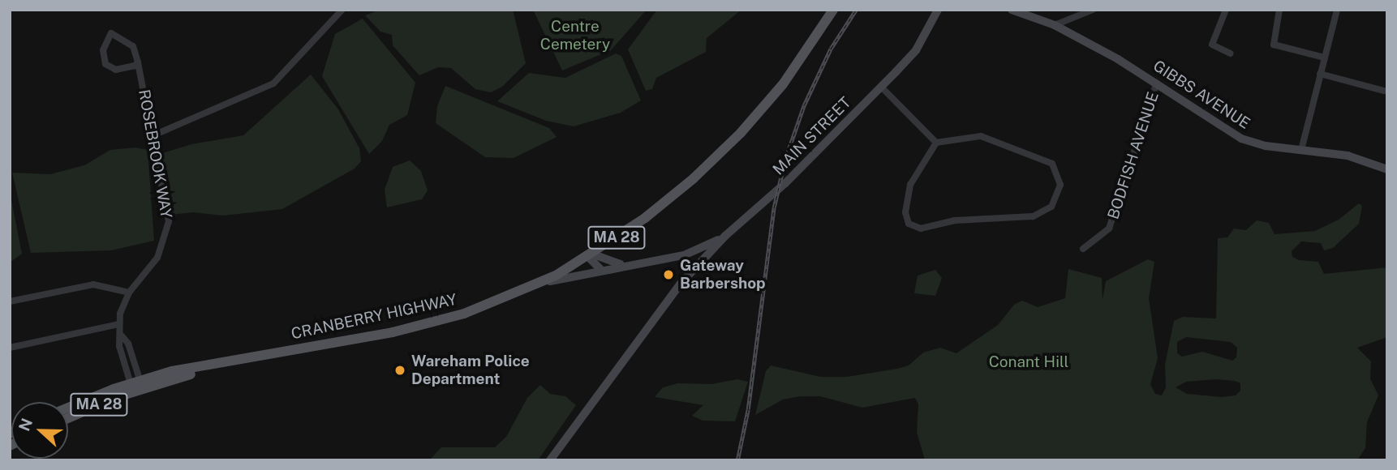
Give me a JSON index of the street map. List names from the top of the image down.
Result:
{
  "streets": {
    "main road": [
      "GIBBS AVENUE",
      "MAIN STREET",
      "MA 28",
      "CRANBERRY HIGHWAY"
    ],
    "street": ["ROSEBROOK WAY", "BODFISH AVENUE"]
  },
  "crossings": [
    ["GIBBS AVENUE", "BODFISH AVENUE"],
    ["ROSEBROOK WAY", "CRANBERRY HIGHWAY"]
  ],
  "parks": ["Centre Cemetery", "Conant Hill"],
  "places": ["Gateway Barbershop", "Wareham Police Department"],
  "north": "left"
}
